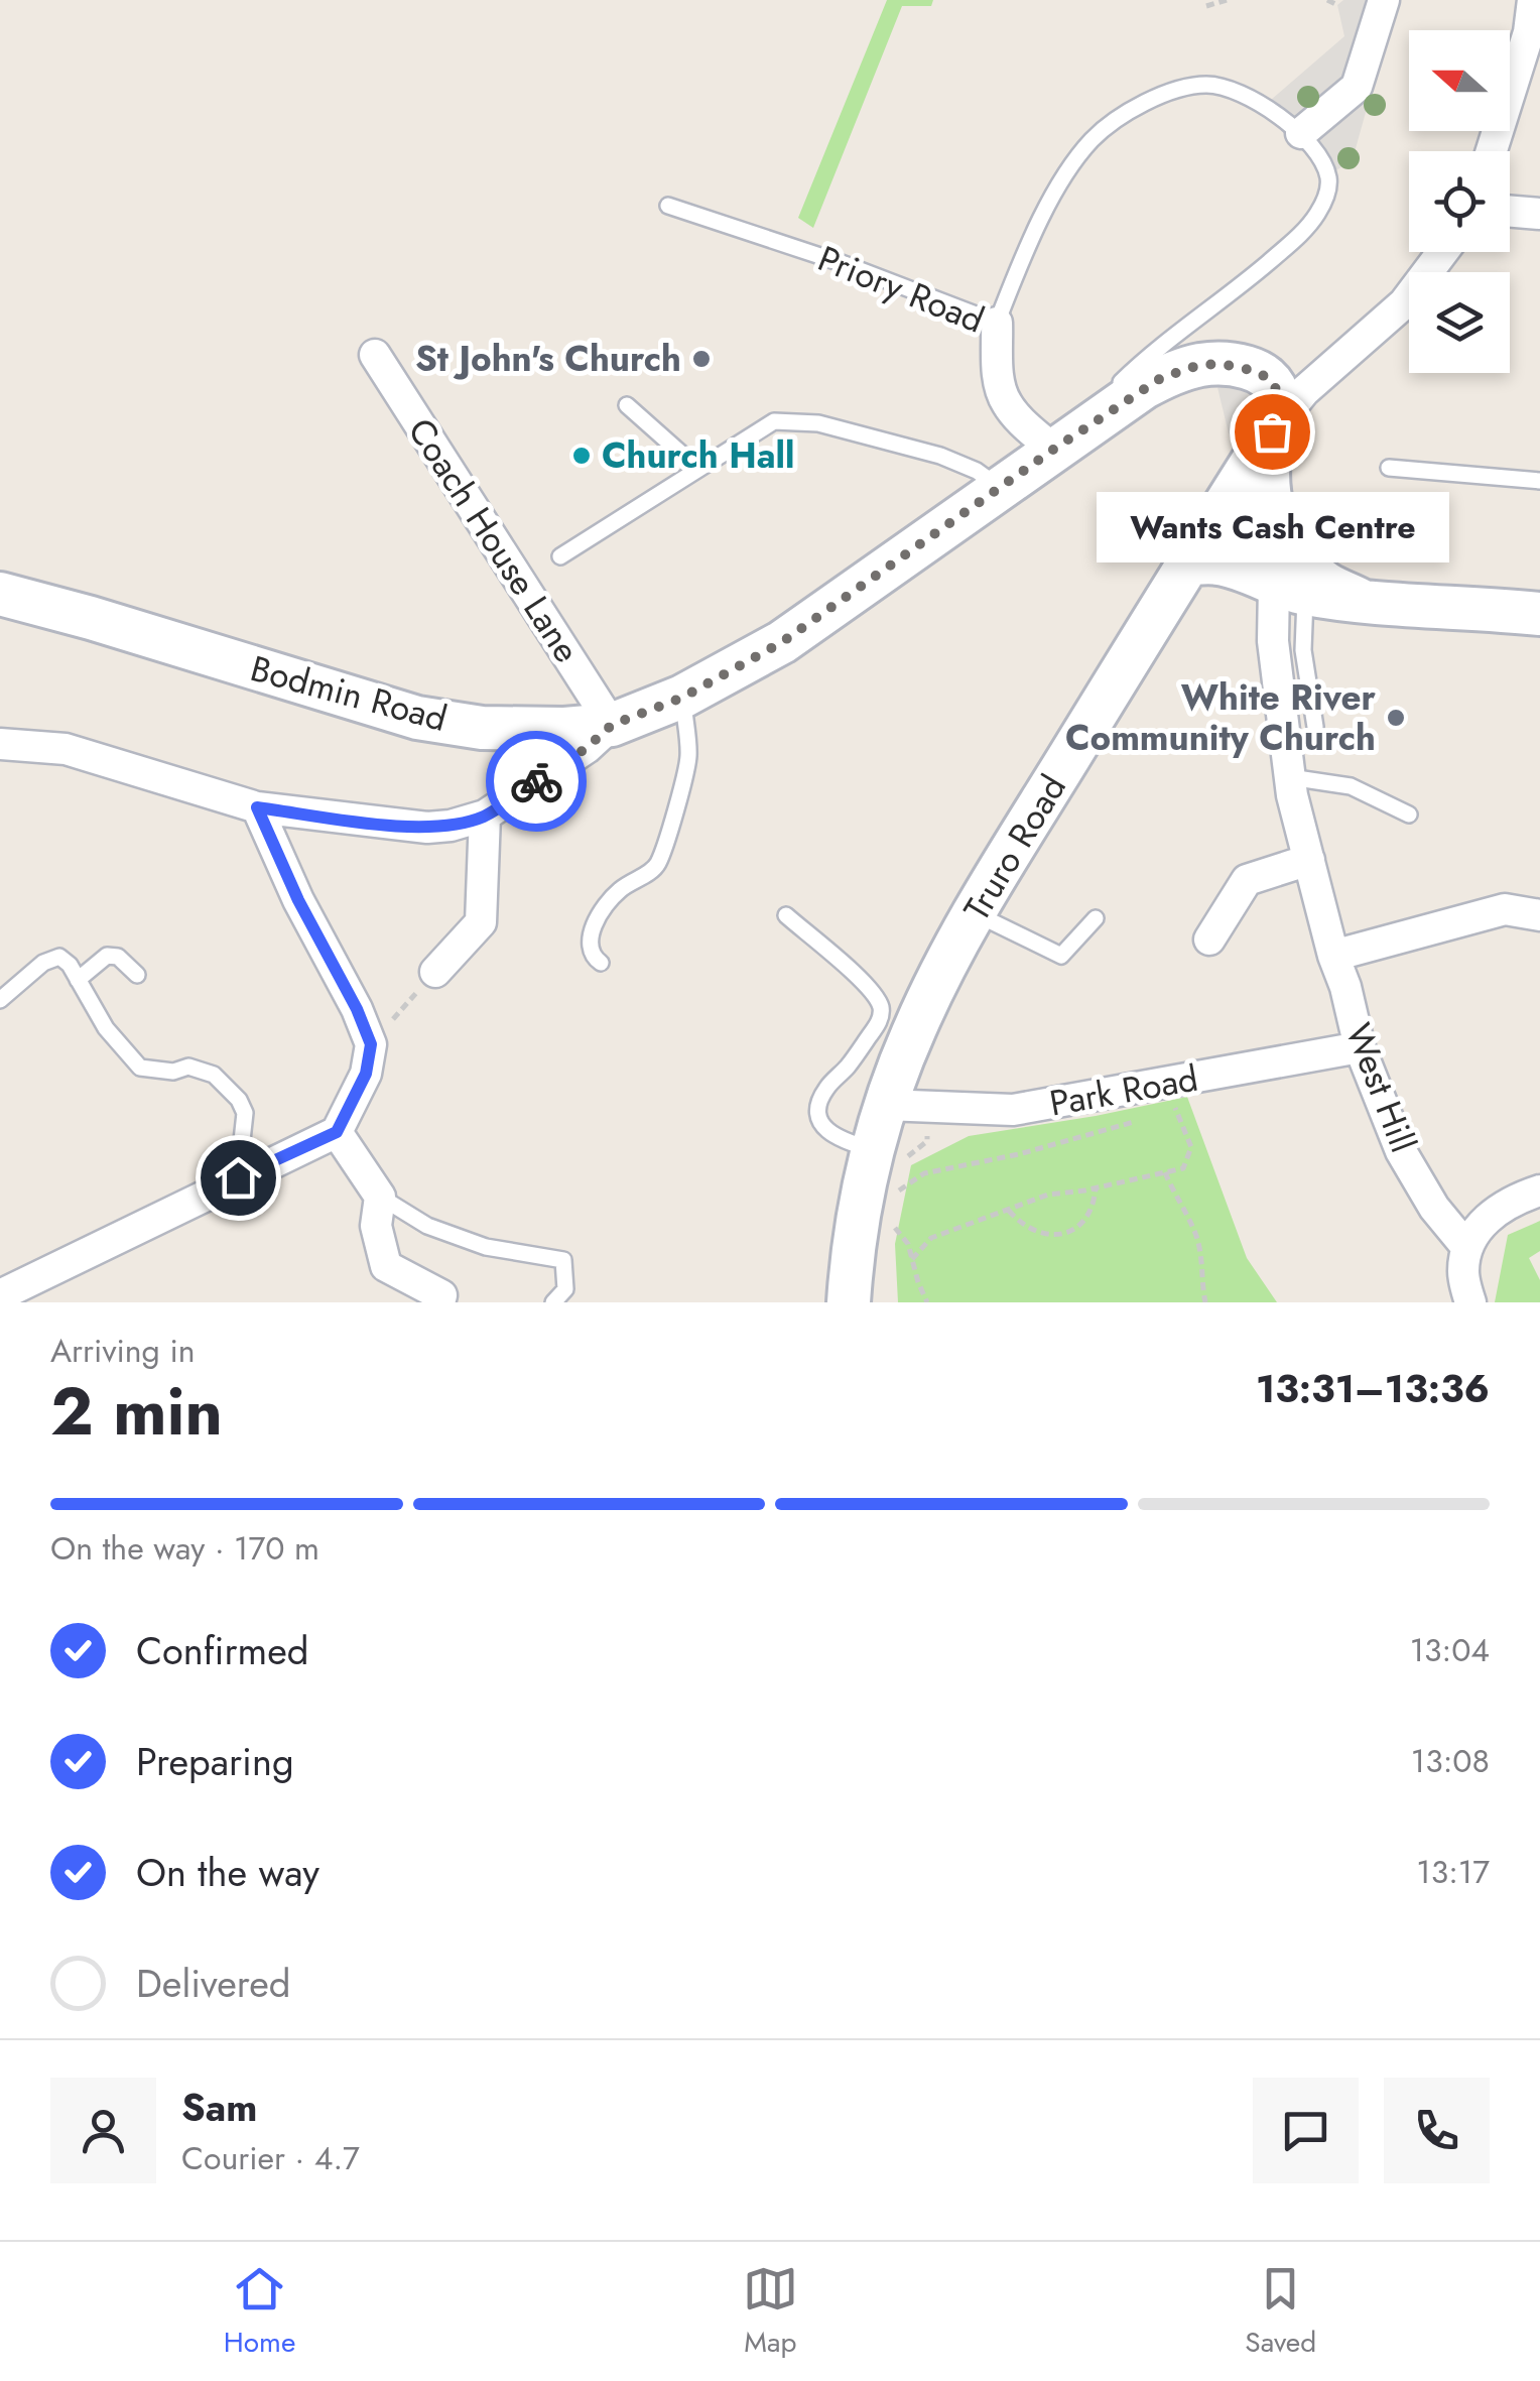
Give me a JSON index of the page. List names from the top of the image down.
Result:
{
  "streets": {
    "main road": ["Bodmin Road", "Truro Road"],
    "street": [
      "Priory Road",
      "Coach House Lane",
      "West Hill",
      "Park Road"
    ]
  },
  "crossings": [
    ["Priory Road", "Bodmin Road"],
    ["Coach House Lane", "Bodmin Road"],
    ["Bodmin Road", "Truro Road"],
    ["Truro Road", "Park Road"],
    ["West Hill", "Park Road"]
  ],
  "places": [
    "St John's Church",
    "Wants Cash Centre",
    "Church Hall",
    "White River Community Church"
  ],
  "north": "left",
  "page": {
    "bubble": "Wants Cash Centre",
    "heading": ["2 min", "Arriving in", "13:31–13:36"],
    "panel": ["Sam", "Courier · 4.7"],
    "bar": "On the way · 170 m",
    "list": [
      ["Confirmed", "13:04"],
      ["Preparing", "13:08"],
      ["On the way", "13:17"],
      "Delivered"
    ],
    "tabs": ["Home", "Map", "Saved"]
  }
}
